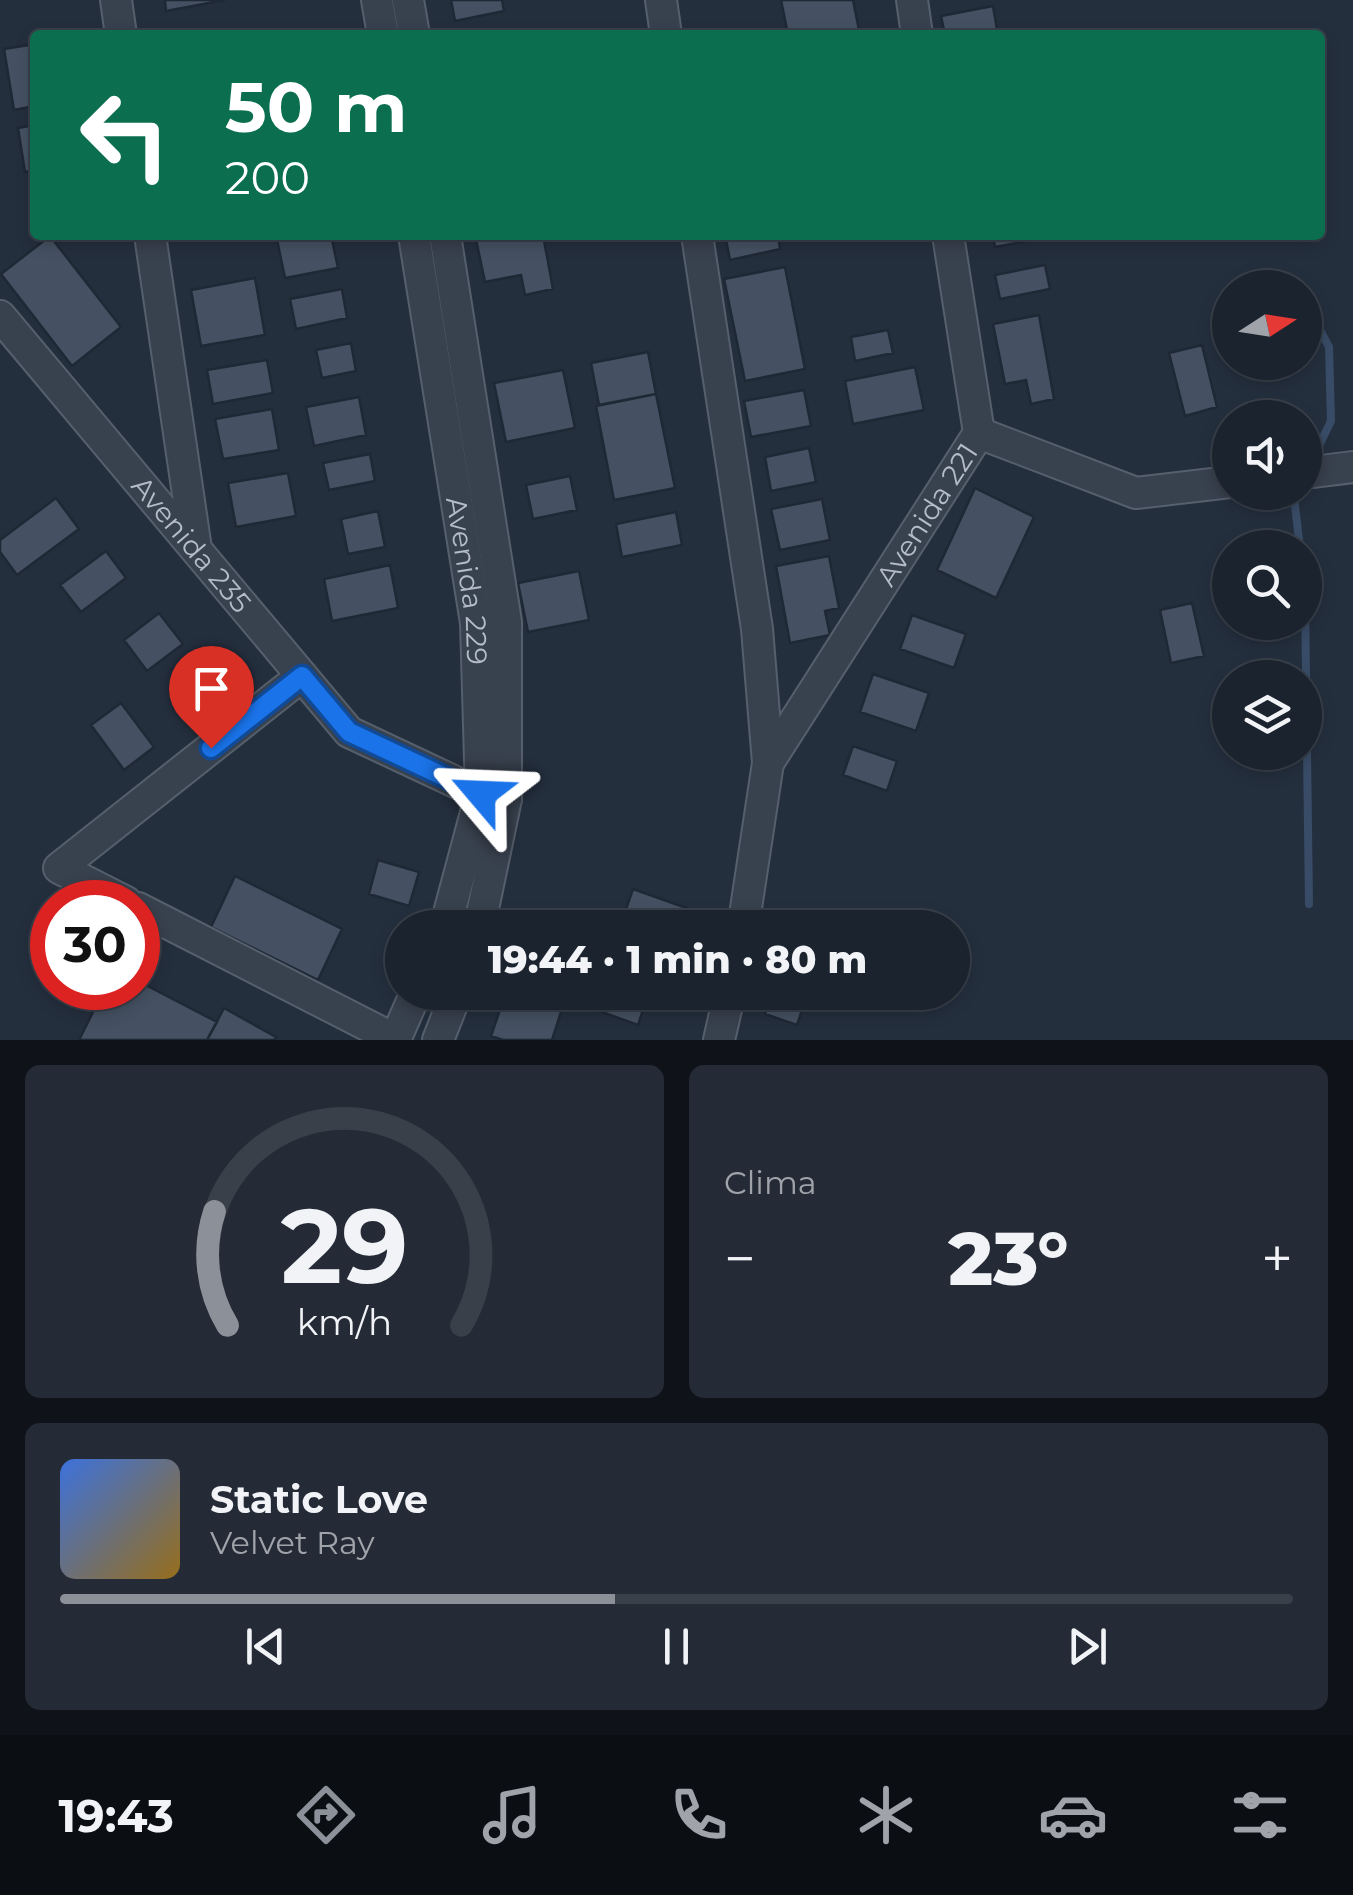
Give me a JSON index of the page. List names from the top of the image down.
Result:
{
  "streets": {
    "street": ["Avenida 221", "Avenida 235", "Avenida 229"]
  },
  "crossings": [
    ["Avenida 235", "Avenida 229"]
  ],
  "north": "right",
  "page": {
    "turn": ["50 m", "200"],
    "limit": "30",
    "trip": "19:44 · 1 min · 80 m",
    "tile": "Clima",
    "heat": ["−", "23°", "+"],
    "song": ["Static Love", "Velvet Ray"],
    "tabs": "19:43",
    "gauge": ["29", "km/h"]
  }
}
